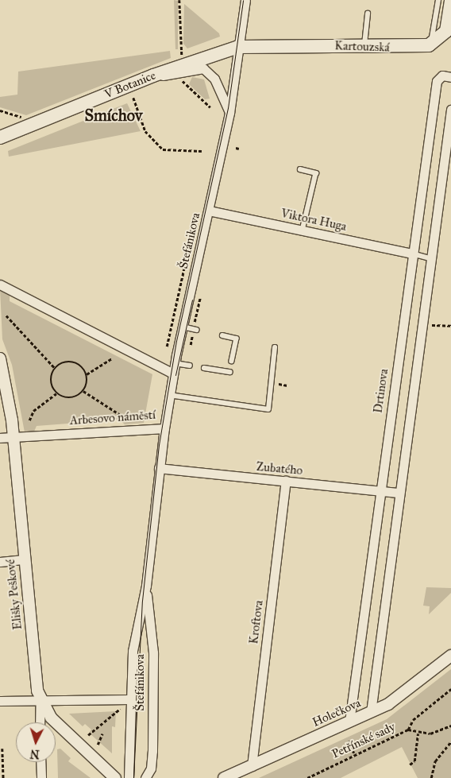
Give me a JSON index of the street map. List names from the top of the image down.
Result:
{
  "streets": {
    "main road": ["Kartouzská", "V Botanice"],
    "street": [
      "Viktora Huga",
      "Štefánikova",
      "Drtinova",
      "Arbesovo náměstí",
      "Zubatého",
      "Elišky Peškové",
      "Kroftova",
      "Holečkova"
    ],
    "path": ["Petřínské sady"]
  },
  "crossings": [
    ["Kartouzská", "V Botanice"],
    ["Kartouzská", "Štefánikova"],
    ["V Botanice", "Štefánikova"],
    ["Viktora Huga", "Štefánikova"],
    ["Viktora Huga", "Drtinova"],
    ["Štefánikova", "Arbesovo náměstí"],
    ["Štefánikova", "Zubatého"],
    ["Drtinova", "Zubatého"],
    ["Drtinova", "Holečkova"],
    ["Arbesovo náměstí", "Elišky Peškové"],
    ["Zubatého", "Kroftova"],
    ["Kroftova", "Holečkova"]
  ],
  "districts": ["Smíchov"],
  "north": "bottom"
}
